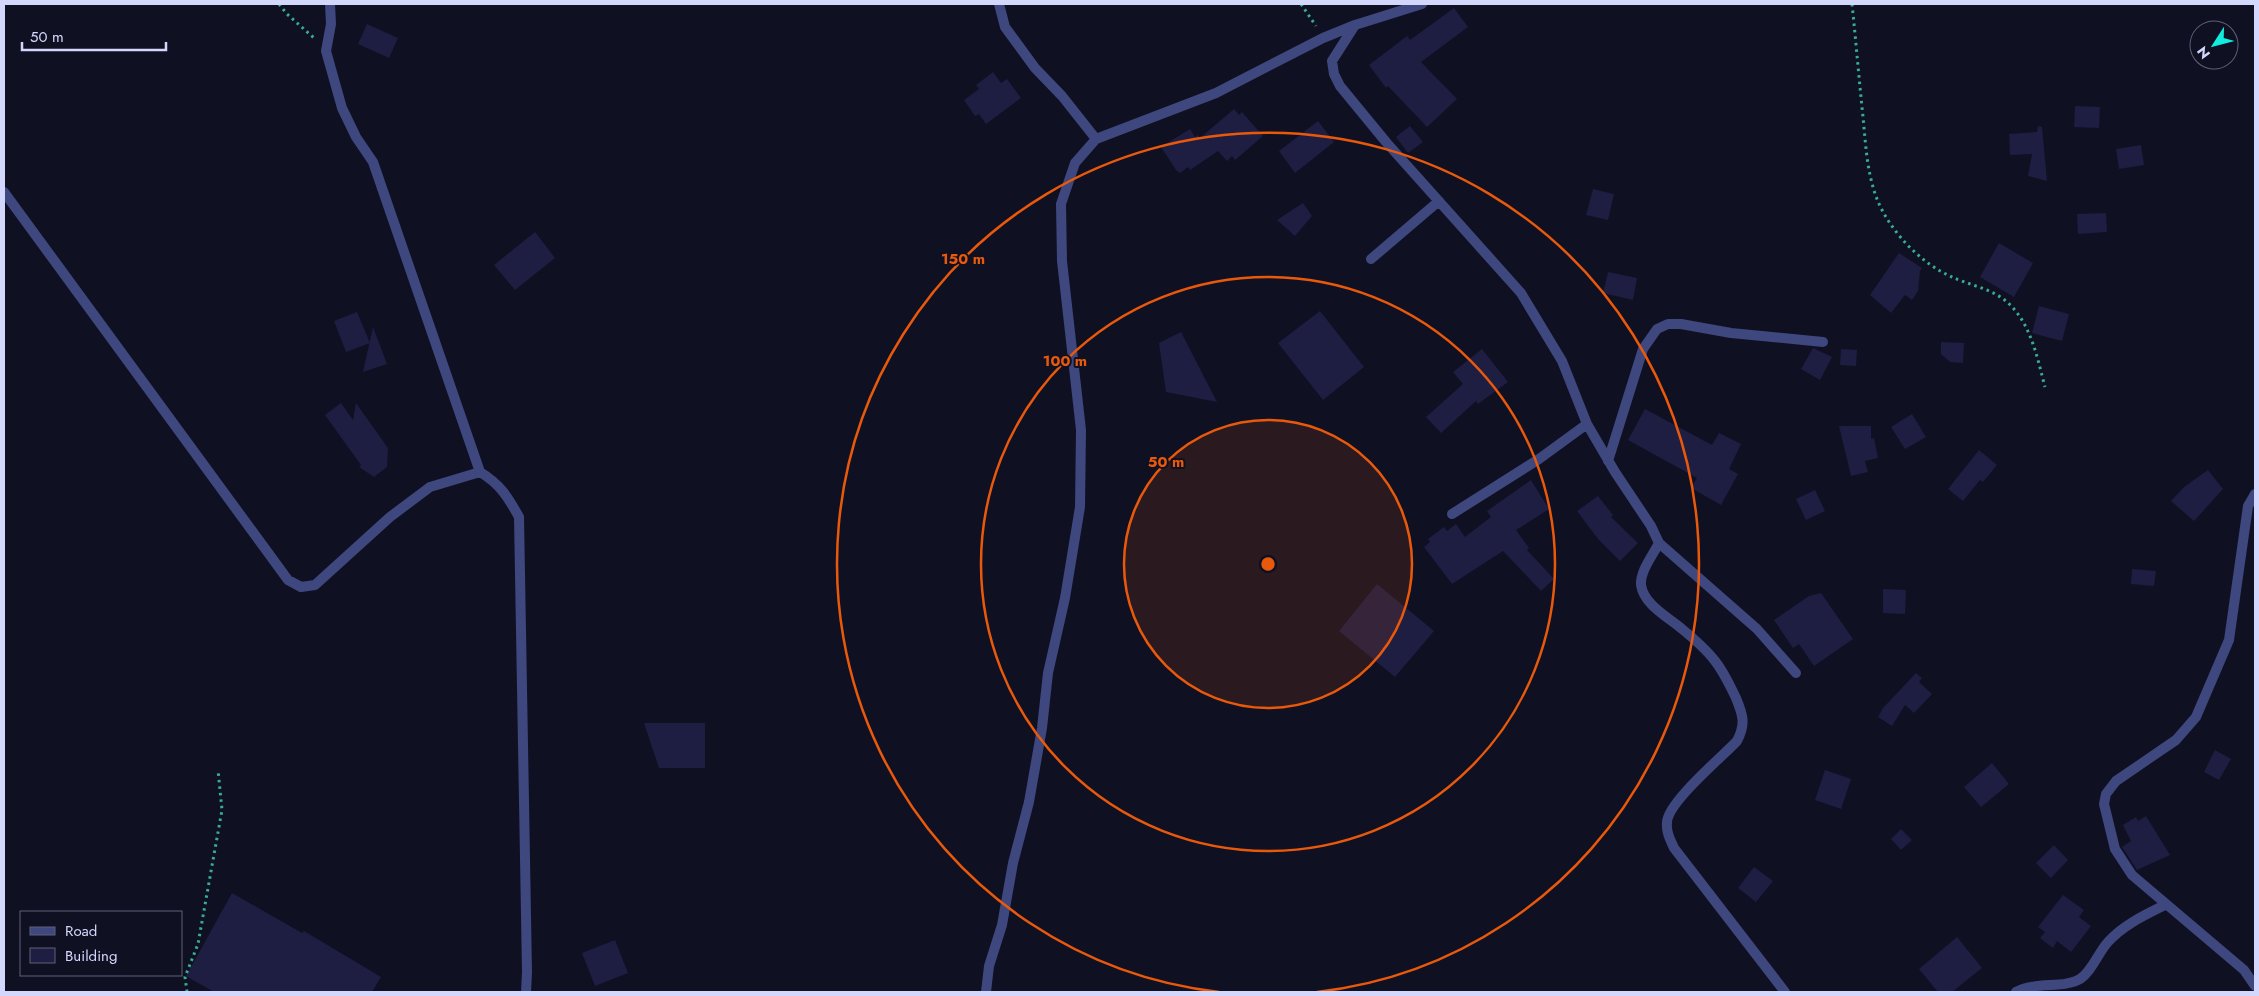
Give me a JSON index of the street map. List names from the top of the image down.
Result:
{
  "legend": ["Road", "Building"],
  "scale_bar": "50 m",
  "north": "bottom left",
  "rings": ["150 m", "100 m", "50 m"]
}
